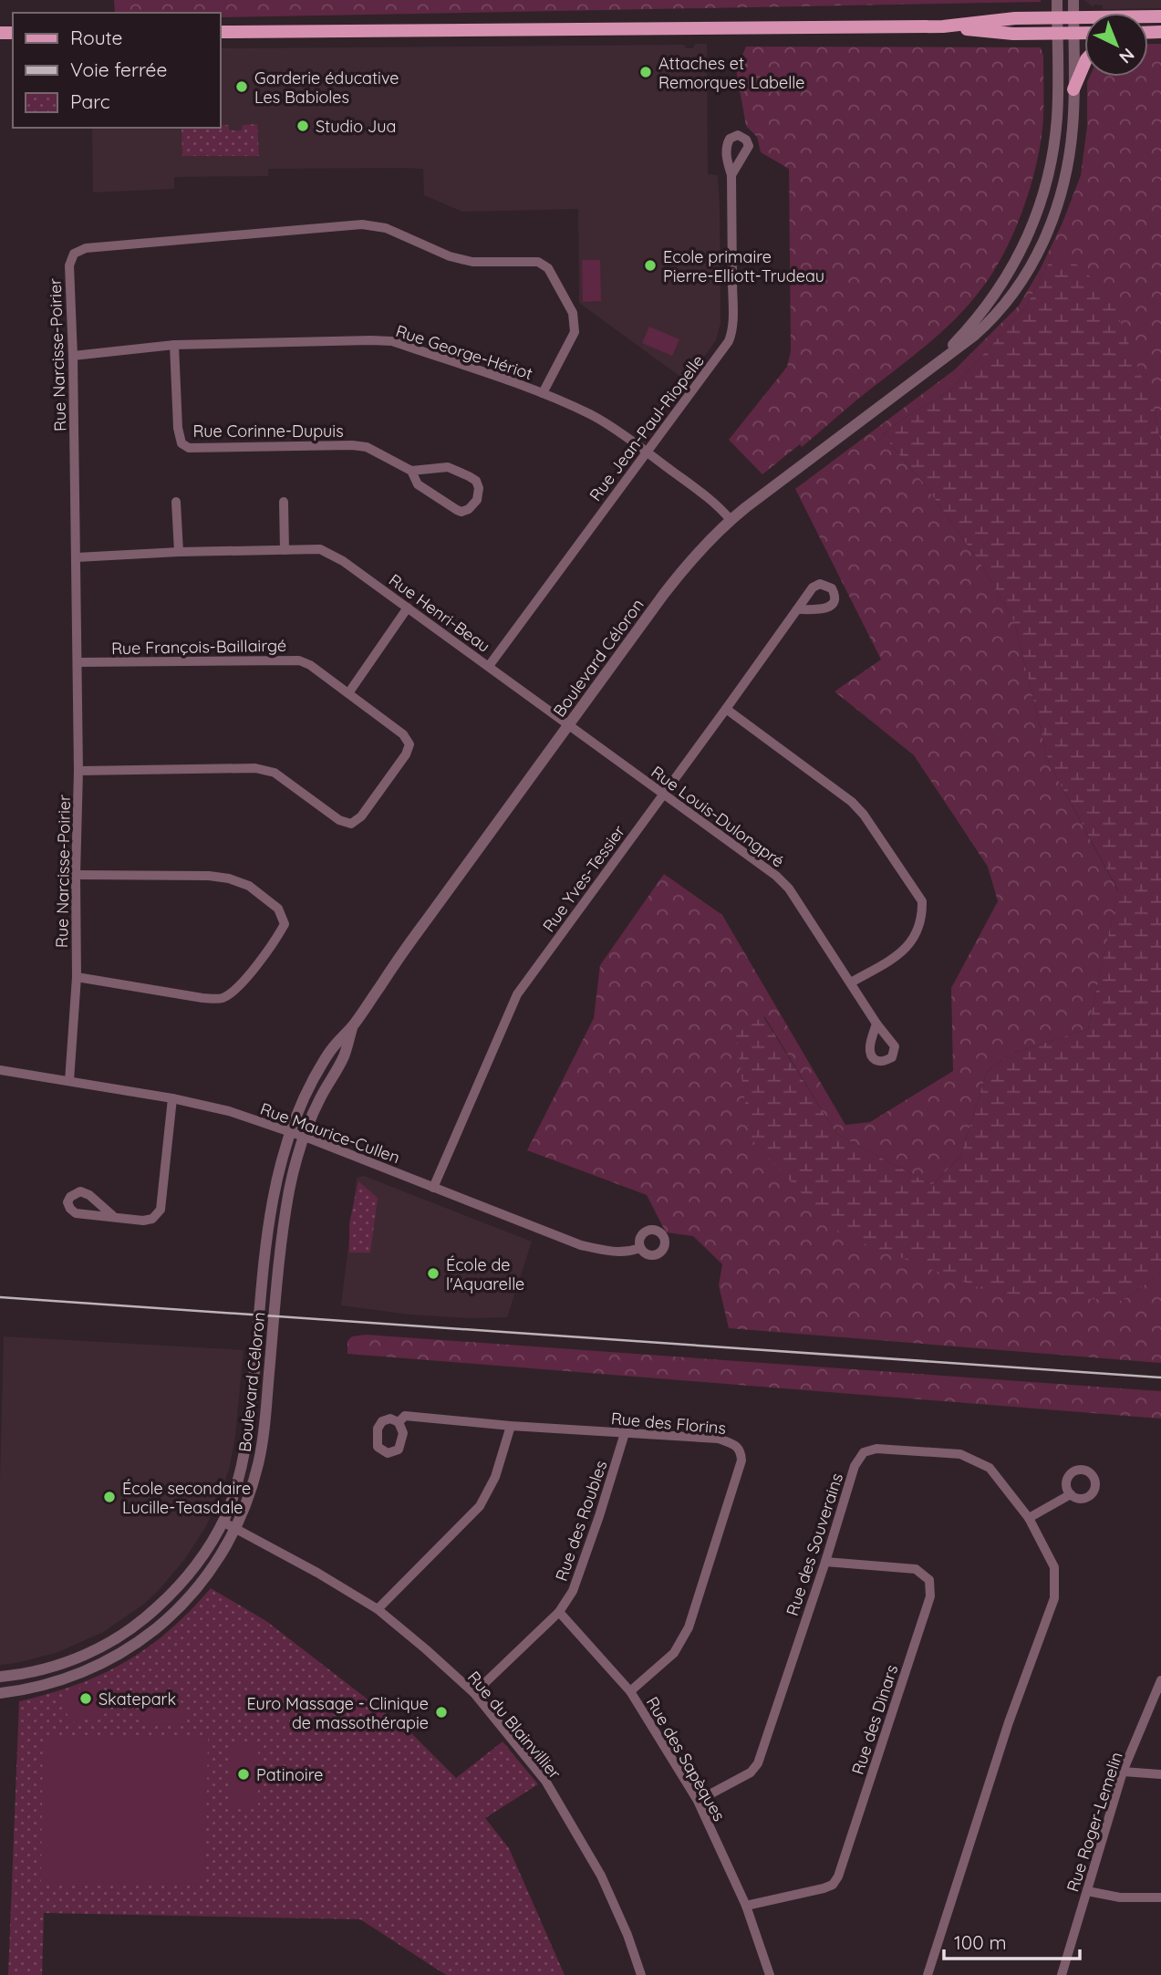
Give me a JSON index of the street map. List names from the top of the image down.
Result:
{
  "streets": {
    "street": [
      "Rue George-Hériot",
      "Rue Narcisse-Poirier",
      "Rue Jean-Paul-Riopelle",
      "Rue Corinne-Dupuis",
      "Rue Henri-Beau",
      "Rue François-Baillairgé",
      "Boulevard Céloron",
      "Rue Louis-Dulongpré",
      "Rue Yves-Tessier",
      "Rue Maurice-Cullen",
      "Rue des Florins",
      "Rue des Roubles",
      "Rue des Souverains",
      "Rue des Dinars",
      "Rue du Blainvillier",
      "Rue des Sapèques",
      "Rue Roger-Lemelin"
    ]
  },
  "crossings": [
    ["Rue George-Hériot", "Rue Narcisse-Poirier"],
    ["Rue George-Hériot", "Rue Jean-Paul-Riopelle"],
    ["Rue George-Hériot", "Rue Corinne-Dupuis"],
    ["Rue George-Hériot", "Boulevard Céloron"],
    ["Rue Narcisse-Poirier", "Rue Henri-Beau"],
    ["Rue Narcisse-Poirier", "Rue François-Baillairgé"],
    ["Rue Narcisse-Poirier", "Rue Maurice-Cullen"],
    ["Rue Jean-Paul-Riopelle", "Rue Henri-Beau"],
    ["Rue Henri-Beau", "Boulevard Céloron"],
    ["Rue Henri-Beau", "Rue Louis-Dulongpré"],
    ["Boulevard Céloron", "Rue Louis-Dulongpré"],
    ["Boulevard Céloron", "Rue Maurice-Cullen"],
    ["Boulevard Céloron", "Rue du Blainvillier"],
    ["Rue Louis-Dulongpré", "Rue Yves-Tessier"],
    ["Rue Yves-Tessier", "Rue Maurice-Cullen"],
    ["Rue des Florins", "Rue des Roubles"],
    ["Rue des Florins", "Rue des Sapèques"],
    ["Rue des Roubles", "Rue du Blainvillier"],
    ["Rue des Roubles", "Rue des Sapèques"],
    ["Rue des Souverains", "Rue des Dinars"],
    ["Rue des Souverains", "Rue des Sapèques"],
    ["Rue des Dinars", "Rue des Sapèques"]
  ],
  "places": [
    "Attaches et Remorques Labelle",
    "Garderie éducative Les Babioles",
    "Studio Jua",
    "Ecole primaire Pierre-Elliott-Trudeau",
    "École de l'Aquarelle",
    "École secondaire Lucille-Teasdale",
    "Skatepark",
    "Euro Massage - Clinique de massothérapie",
    "Patinoire"
  ],
  "legend": ["Route", "Voie ferrée", "Parc"],
  "scale_bar": "100 m",
  "north": "bottom right"
}
